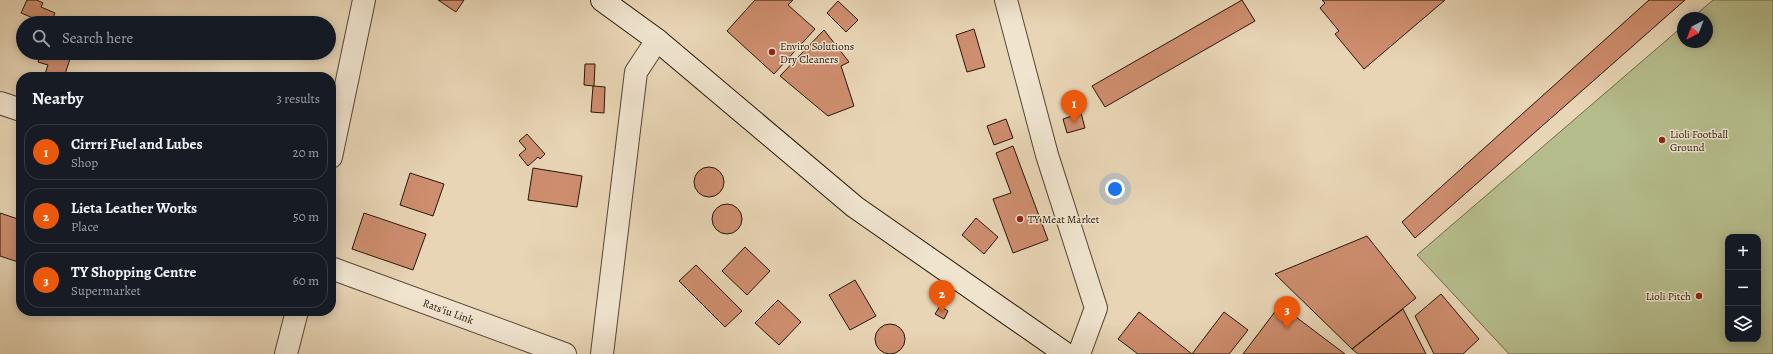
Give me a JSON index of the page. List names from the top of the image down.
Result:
{
  "streets": {
    "street": ["Rats'iu Link"]
  },
  "places": [
    "Enviro Solutions Dry Cleaners",
    "Lioli Football Ground",
    "TY Meat Market",
    "Lioli Pitch"
  ],
  "north": "bottom left",
  "page": {
    "search": "Search here",
    "heading": ["Nearby", "3 results"],
    "pins": ["1", "2", "3"],
    "list": [
      {
        "mark": "1",
        "name": "Cirrri Fuel and Lubes",
        "note": "Shop",
        "value": "20 m"
      },
      {
        "mark": "2",
        "name": "Lieta Leather Works",
        "note": "Place",
        "value": "50 m"
      },
      {
        "mark": "3",
        "name": "TY Shopping Centre",
        "note": "Supermarket",
        "value": "60 m"
      }
    ],
    "map_buttons": ["+", "−"]
  }
}
